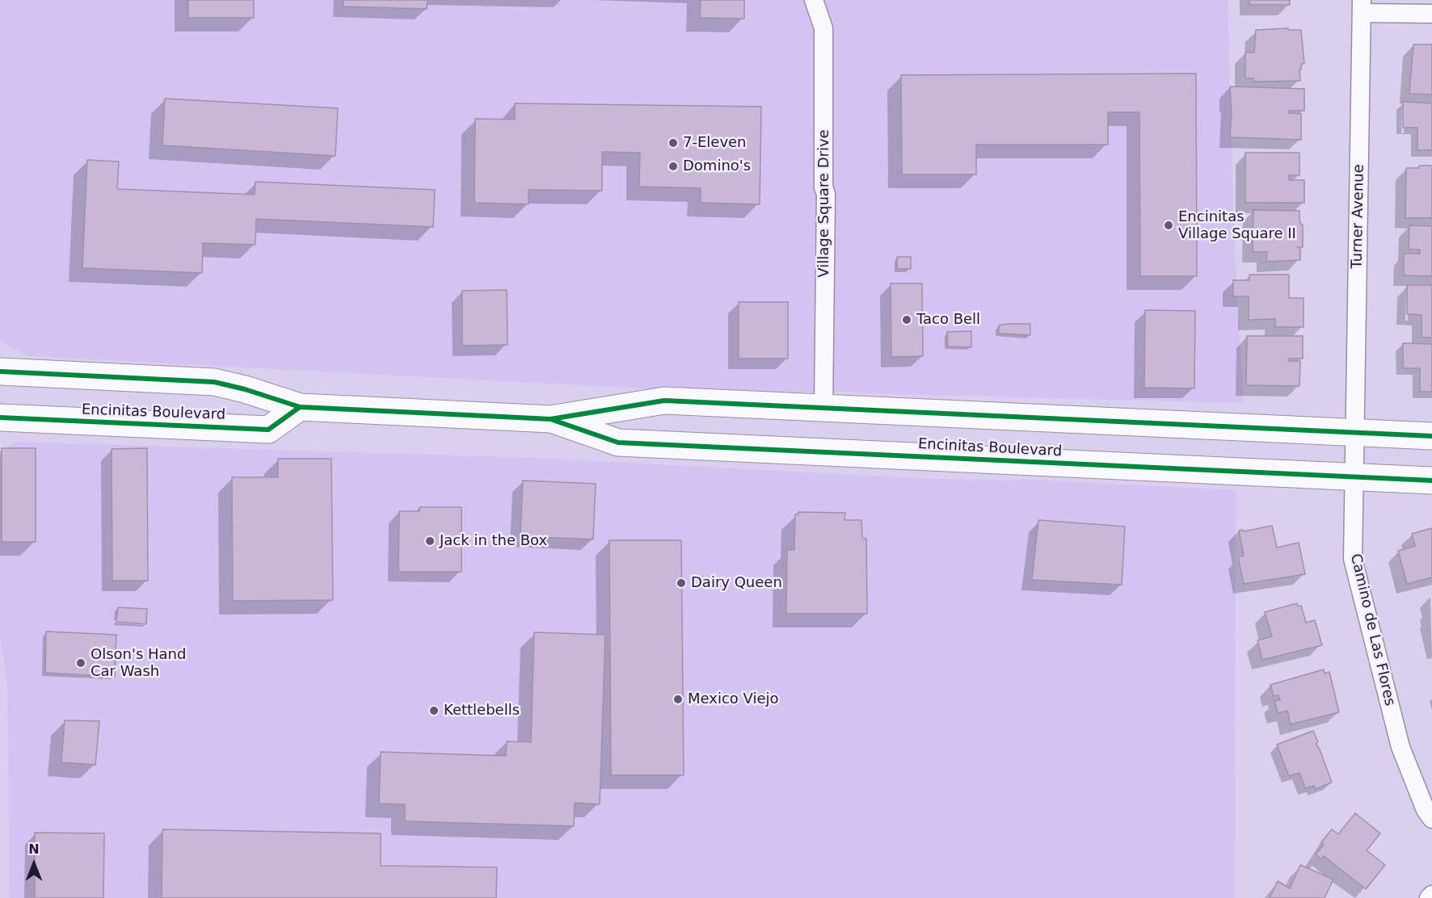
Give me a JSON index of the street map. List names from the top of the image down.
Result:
{
  "streets": {
    "main road": ["Encinitas Boulevard"],
    "street": ["Village Square Drive", "Turner Avenue", "Camino de Las Flores"]
  },
  "crossings": [
    ["Village Square Drive", "Encinitas Boulevard"],
    ["Turner Avenue", "Encinitas Boulevard"],
    ["Turner Avenue", "Camino de Las Flores"],
    ["Encinitas Boulevard", "Camino de Las Flores"]
  ],
  "places": [
    "7-Eleven",
    "Domino's",
    "Encinitas Village Square II",
    "Taco Bell",
    "Jack in the Box",
    "Dairy Queen",
    "Olson's Hand Car Wash",
    "Mexico Viejo",
    "Kettlebells"
  ],
  "north": "top"
}
